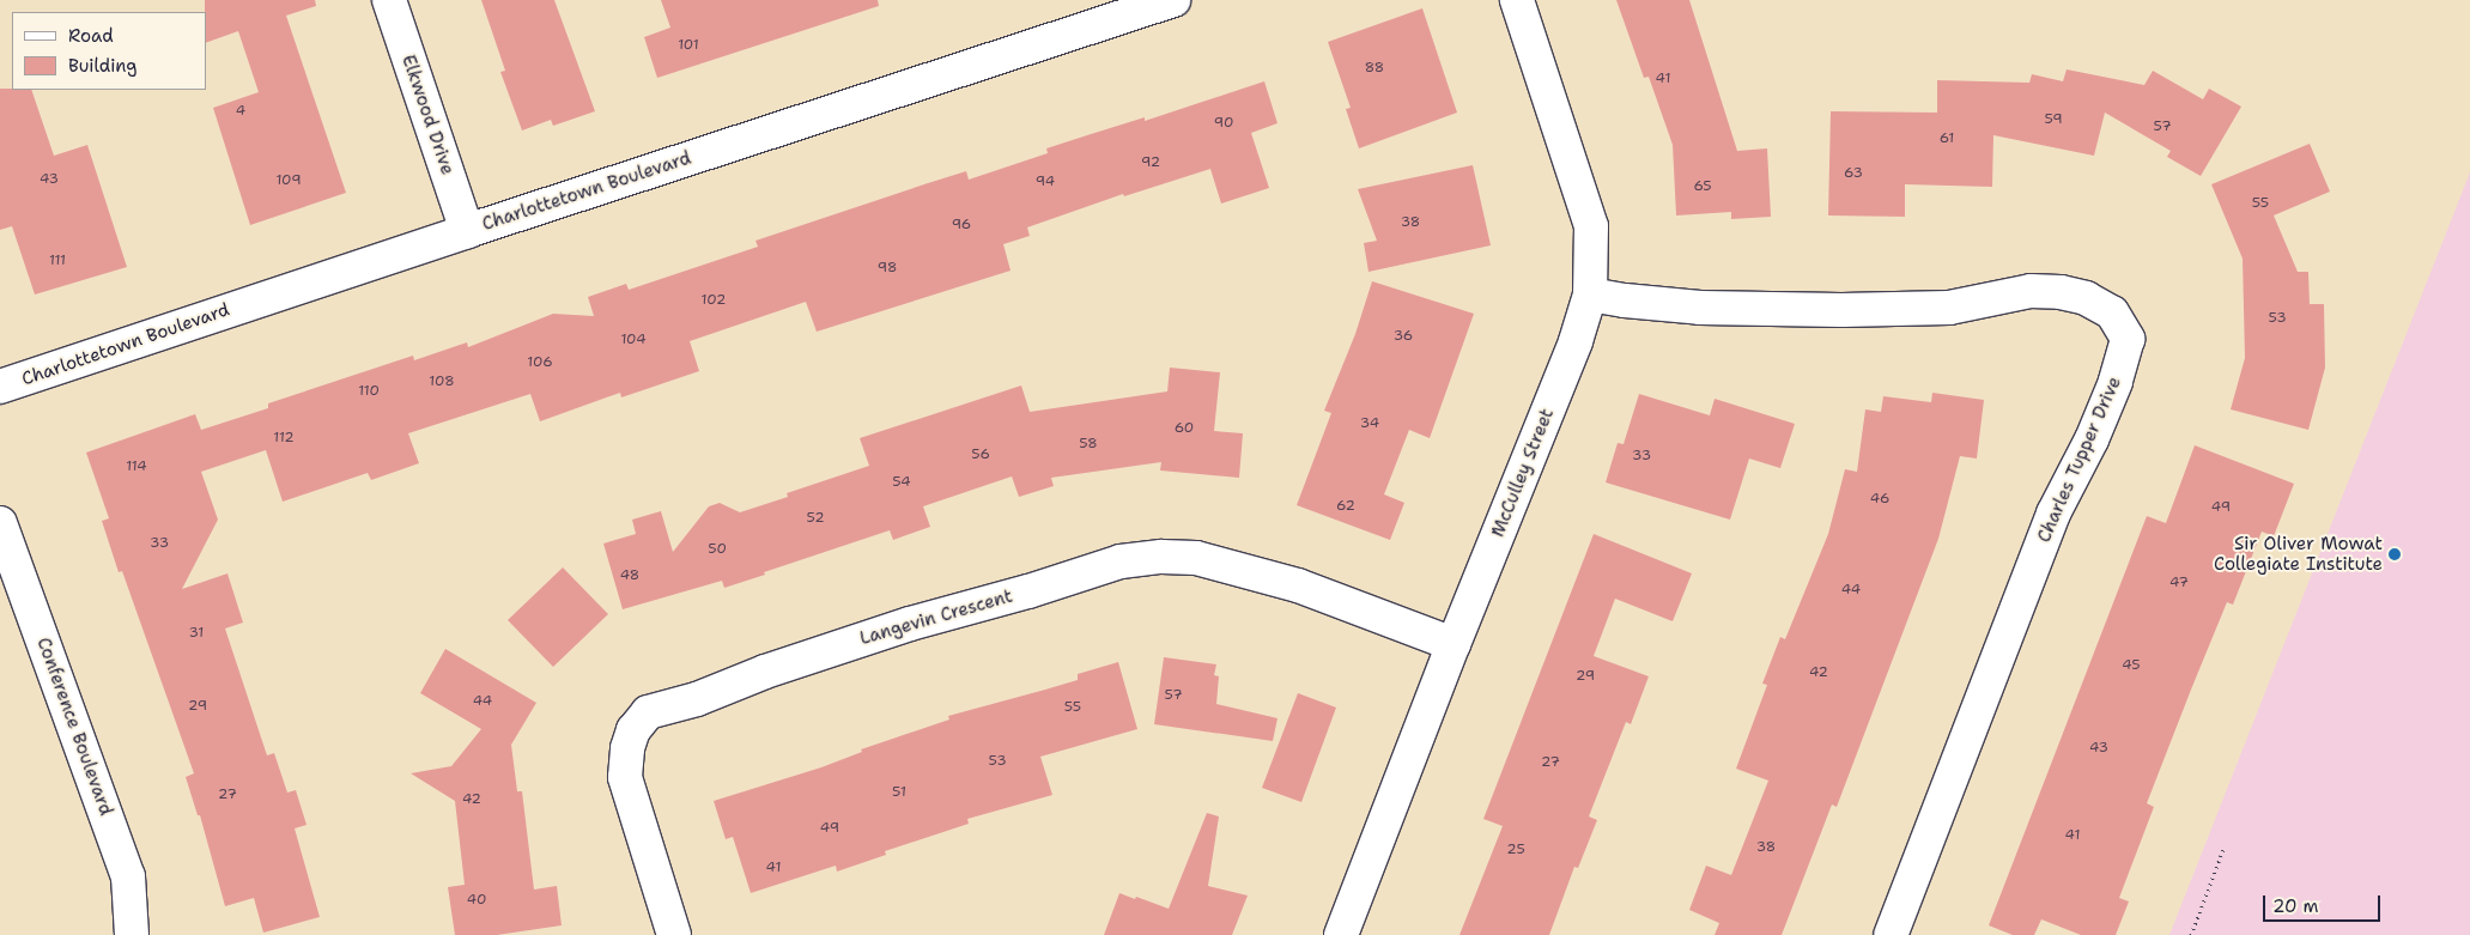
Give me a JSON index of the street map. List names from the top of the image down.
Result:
{
  "streets": {
    "street": [
      "Elkwood Drive",
      "Charlottetown Boulevard",
      "Charles Tupper Drive",
      "McCulley Street",
      "Langevin Crescent",
      "Conference Boulevard"
    ]
  },
  "crossings": [
    ["Elkwood Drive", "Charlottetown Boulevard"],
    ["Charles Tupper Drive", "McCulley Street"],
    ["McCulley Street", "Langevin Crescent"]
  ],
  "places": ["Sir Oliver Mowat Collegiate Institute"],
  "house_numbers": [
    "101",
    "88",
    "41",
    "4",
    "59",
    "90",
    "57",
    "61",
    "92",
    "63",
    "43",
    "109",
    "94",
    "65",
    "55",
    "38",
    "96",
    "111",
    "98",
    "102",
    "53",
    "36",
    "104",
    "106",
    "108",
    "110",
    "34",
    "60",
    "112",
    "58",
    "56",
    "33",
    "114",
    "54",
    "46",
    "62",
    "49",
    "52",
    "33",
    "50",
    "48",
    "47",
    "44",
    "31",
    "45",
    "42",
    "29",
    "57",
    "44",
    "29",
    "55",
    "43",
    "53",
    "27",
    "51",
    "27",
    "42",
    "49",
    "41",
    "38",
    "25",
    "41",
    "40"
  ],
  "legend": ["Road", "Building"],
  "scale_bar": "20 m"
}
